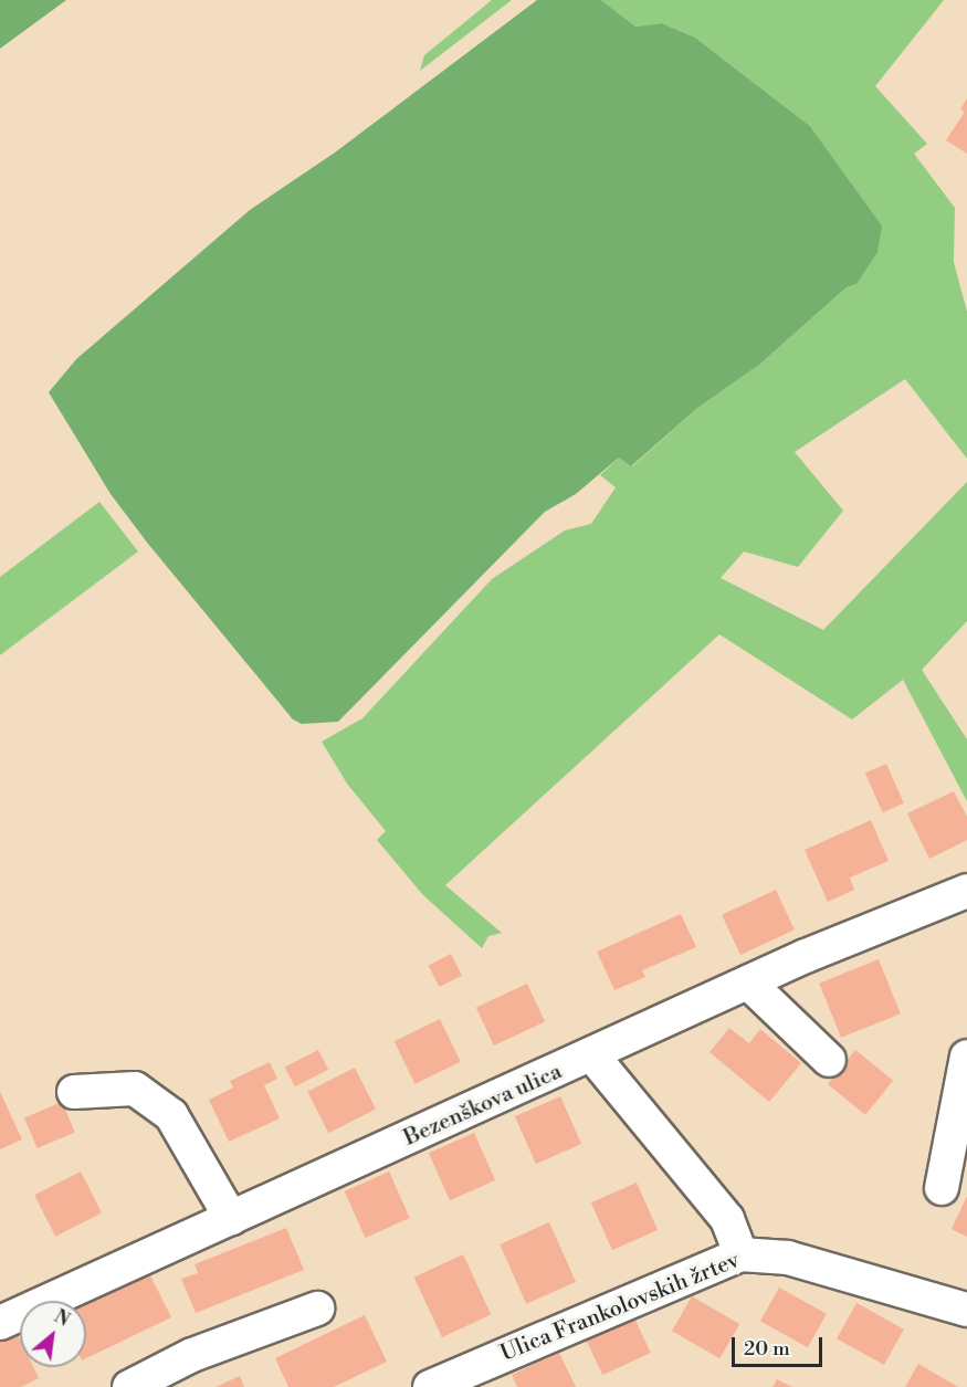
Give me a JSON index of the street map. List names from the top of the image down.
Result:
{
  "streets": {
    "street": ["Bezenškova ulica", "Ulica Frankolovskih žrtev"]
  },
  "scale_bar": "20 m",
  "north": "top right"
}
